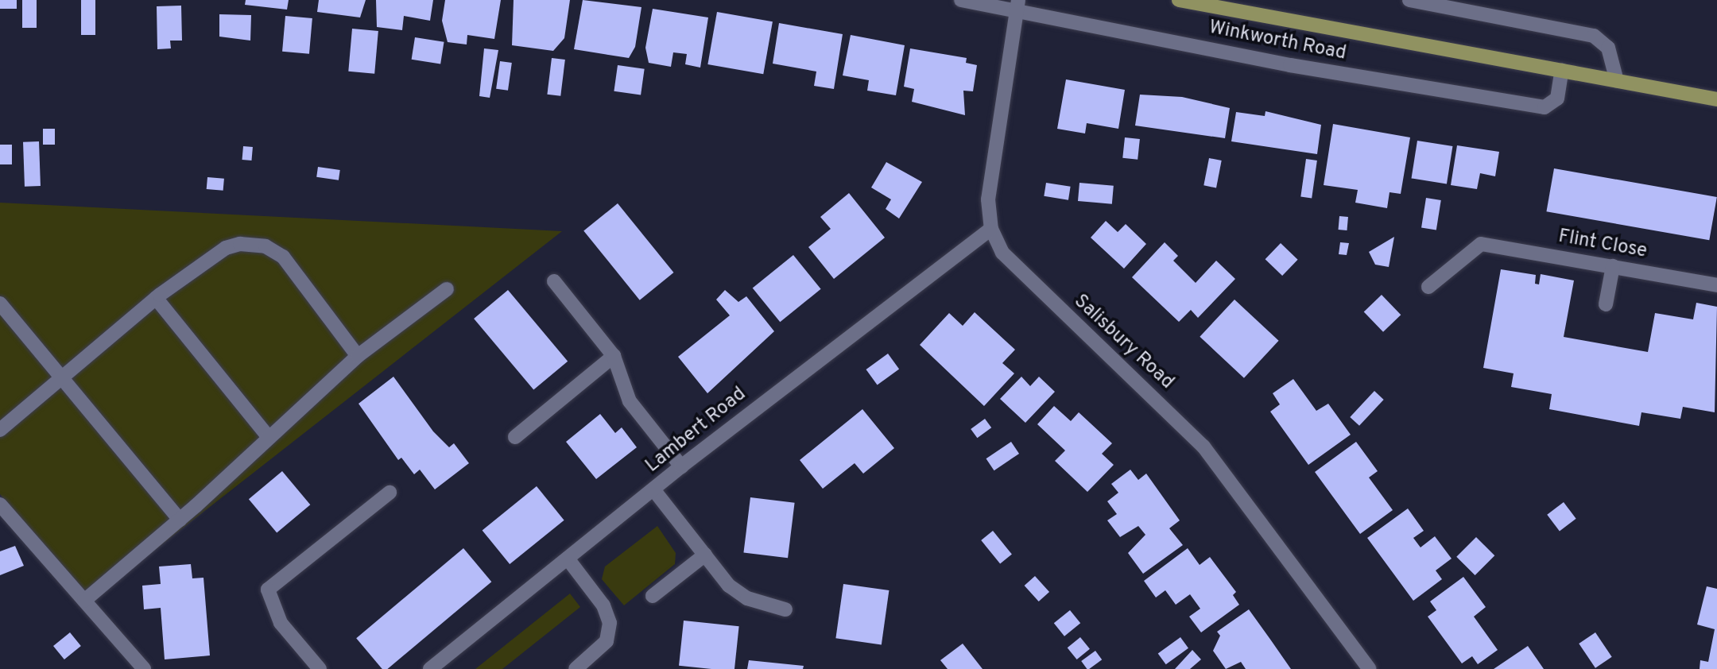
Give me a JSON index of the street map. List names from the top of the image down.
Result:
{
  "streets": {
    "main road": ["Winkworth Road"],
    "street": ["Flint Close", "Salisbury Road", "Lambert Road"]
  },
  "crossings": [
    ["Winkworth Road", "Salisbury Road"],
    ["Salisbury Road", "Lambert Road"]
  ]
}
